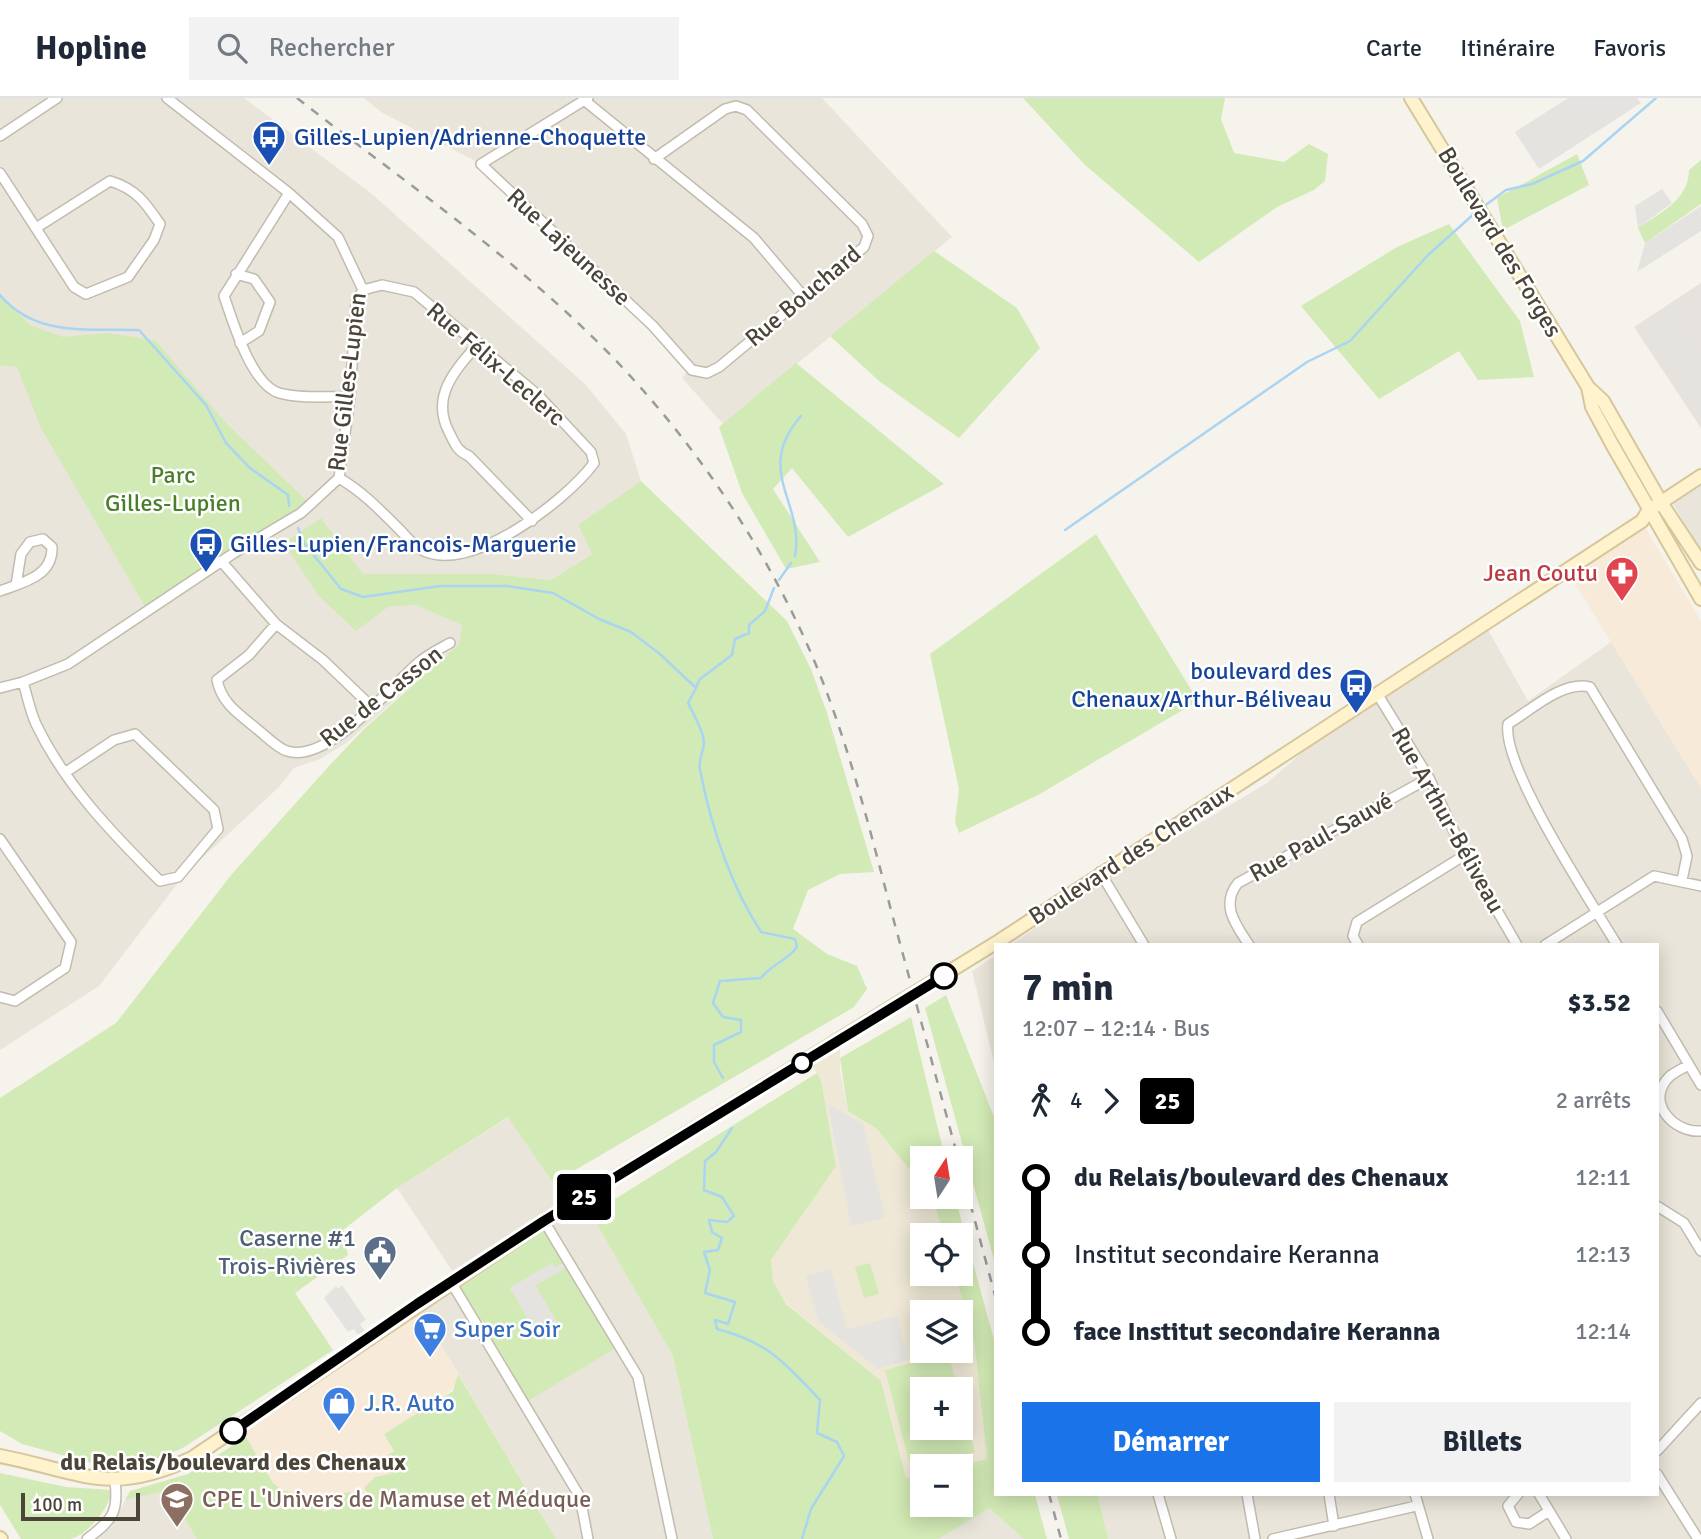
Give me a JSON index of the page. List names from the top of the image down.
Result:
{
  "streets": {
    "main road": ["Boulevard des Forges", "Boulevard des Chenaux"],
    "street": [
      "Rue Lajeunesse",
      "Rue Bouchard",
      "Rue Félix-Leclerc",
      "Rue Gilles-Lupien",
      "Rue de Casson",
      "Rue Arthur-Béliveau",
      "Rue Paul-Sauvé"
    ]
  },
  "crossings": [
    ["Boulevard des Forges", "Boulevard des Chenaux"],
    ["Rue Lajeunesse", "Rue Bouchard"],
    ["Rue Félix-Leclerc", "Rue Gilles-Lupien"],
    ["Rue Arthur-Béliveau", "Rue Paul-Sauvé"],
    ["Rue Arthur-Béliveau", "Boulevard des Chenaux"]
  ],
  "parks": ["Parc Gilles-Lupien"],
  "places": {
    "bus stop": ["Gilles-Lupien/Adrienne-Choquette", "Gilles-Lupien/Francois-Marguerie", "boulevard des Chenaux/Arthur-Béliveau"],
    "pharmacy": ["Jean Coutu"],
    "public building": ["Caserne #1 Trois-Rivières"],
    "supermarket": ["Super Soir"],
    "other": ["du Relais/boulevard des Chenaux"],
    "shop": ["J.R. Auto"],
    "school or university": ["CPE L'Univers de Mamuse et Méduque"]
  },
  "lines": ["bus line 25"],
  "scale_bar": "100 m",
  "north": "top",
  "page": {
    "header": "Hopline",
    "search": "Rechercher",
    "nav": ["Carte", "Itinéraire", "Favoris"],
    "on_map": "25",
    "heading": ["7 min", "12:07 – 12:14 · Bus", "$3.52"],
    "legs": ["4", "25", "2 arrêts"],
    "list": [
      {
        "name": "du Relais/boulevard des Chenaux",
        "value": "12:11"
      },
      {
        "name": "Institut secondaire Keranna",
        "value": "12:13"
      },
      {
        "name": "face Institut secondaire Keranna",
        "value": "12:14"
      }
    ],
    "map_buttons": ["+", "−"],
    "buttons": ["Démarrer", "Billets"],
    "scale": "100 m"
  }
}
